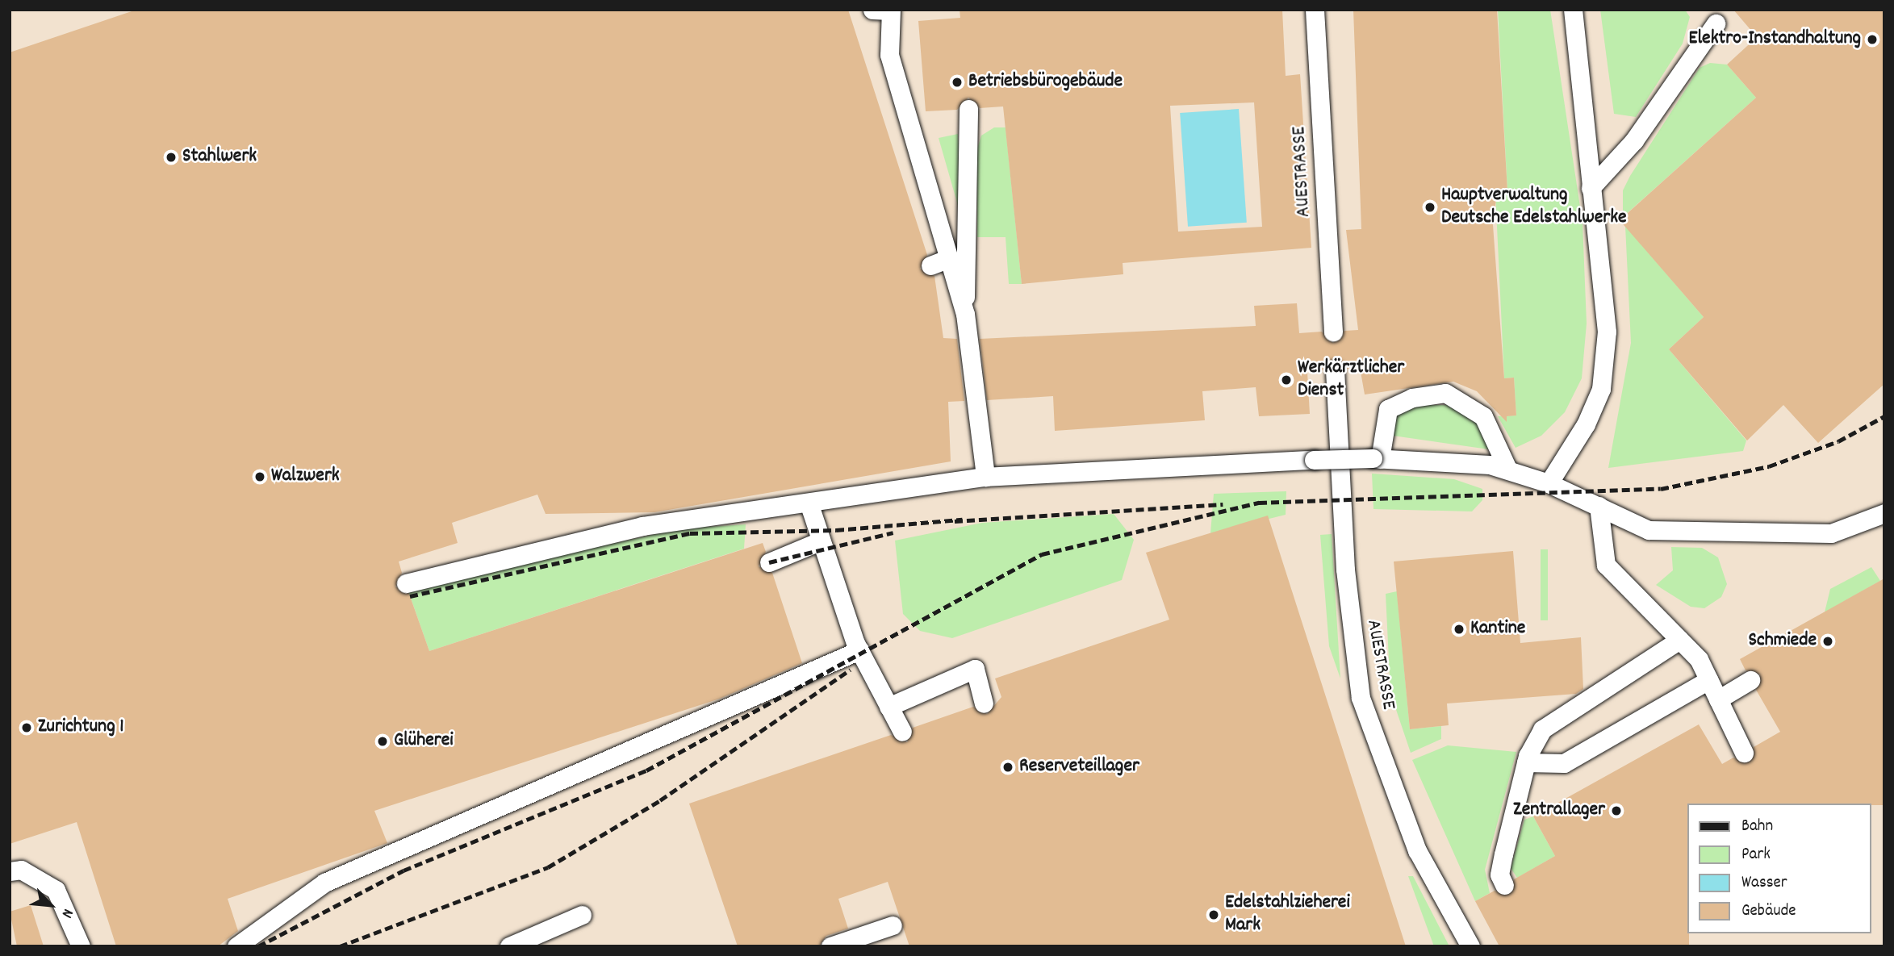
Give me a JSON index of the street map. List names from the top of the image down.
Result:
{
  "streets": {
    "lane": ["AUESTRASSE"]
  },
  "places": [
    "Elektro-Instandhaltung",
    "Betriebsbürogebäude",
    "Stahlwerk",
    "Hauptverwaltung Deutsche Edelstahlwerke",
    "Werkärztlicher Dienst",
    "Walzwerk",
    "Kantine",
    "Schmiede",
    "Zurichtung 1",
    "Glüherei",
    "Reserveteillager",
    "Zentrallager",
    "Edelstahlzieherei Mark"
  ],
  "legend": [
    "Bahn",
    "Park",
    "Wasser",
    "Gebäude"
  ],
  "north": "bottom right"
}
